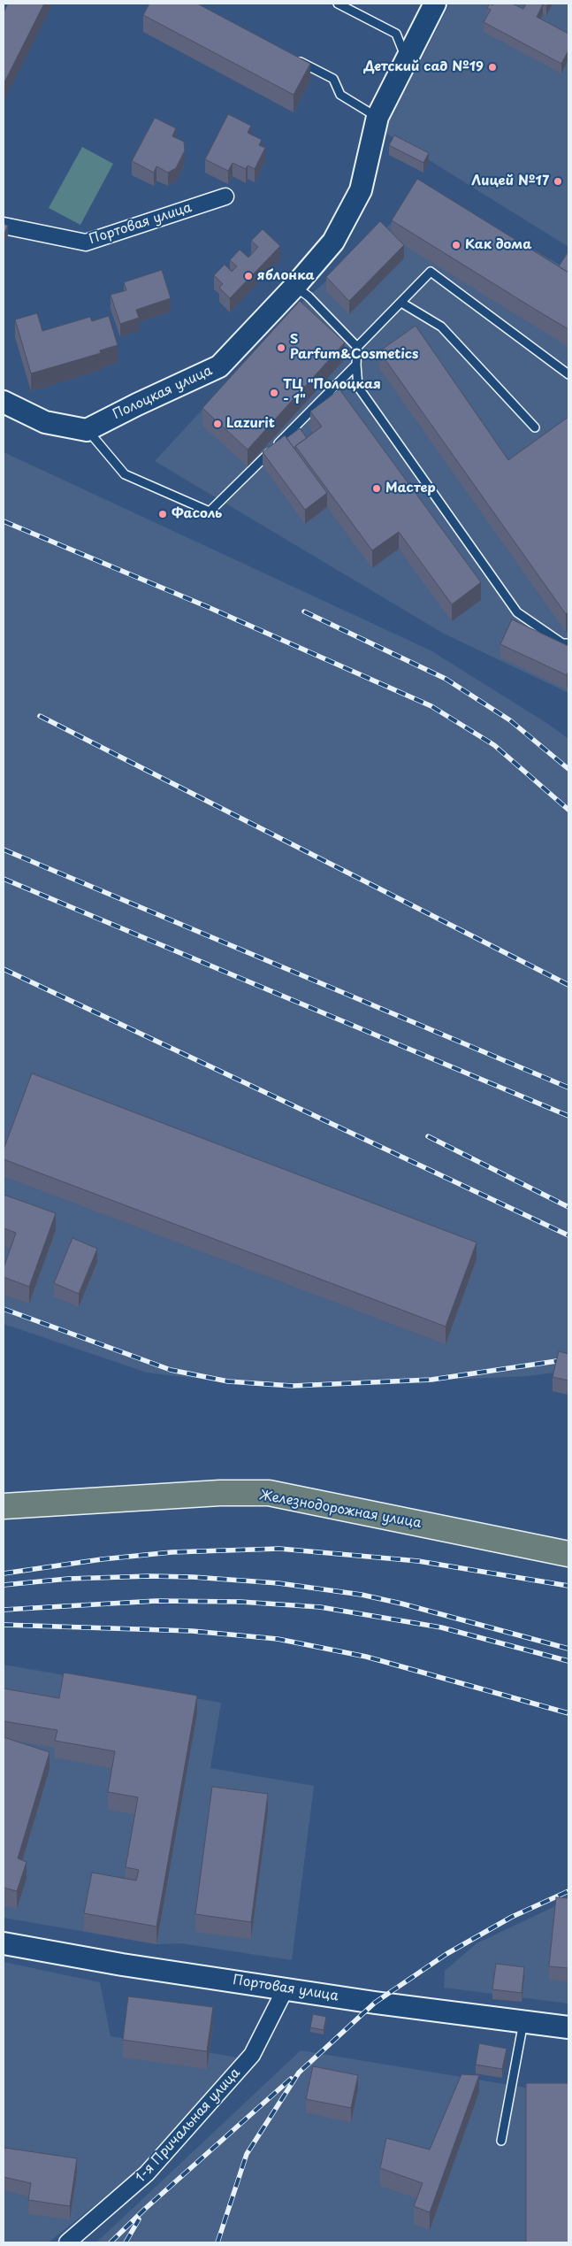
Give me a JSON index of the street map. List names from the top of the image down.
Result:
{
  "streets": {
    "main road": ["Железнодорожная улица"],
    "street": ["Портовая улица", "Полоцкая улица", "1-я Причальная улица"]
  },
  "crossings": [
    ["Портовая улица", "1-я Причальная улица"]
  ],
  "places": [
    "Детский сад №19",
    "Лицей №17",
    "Как дома",
    "яблонка",
    "S Parfum&Cosmetics",
    "ТЦ \"Полоцкая - 1\"",
    "Lazurit",
    "Мастер",
    "Фасоль"
  ]
}
